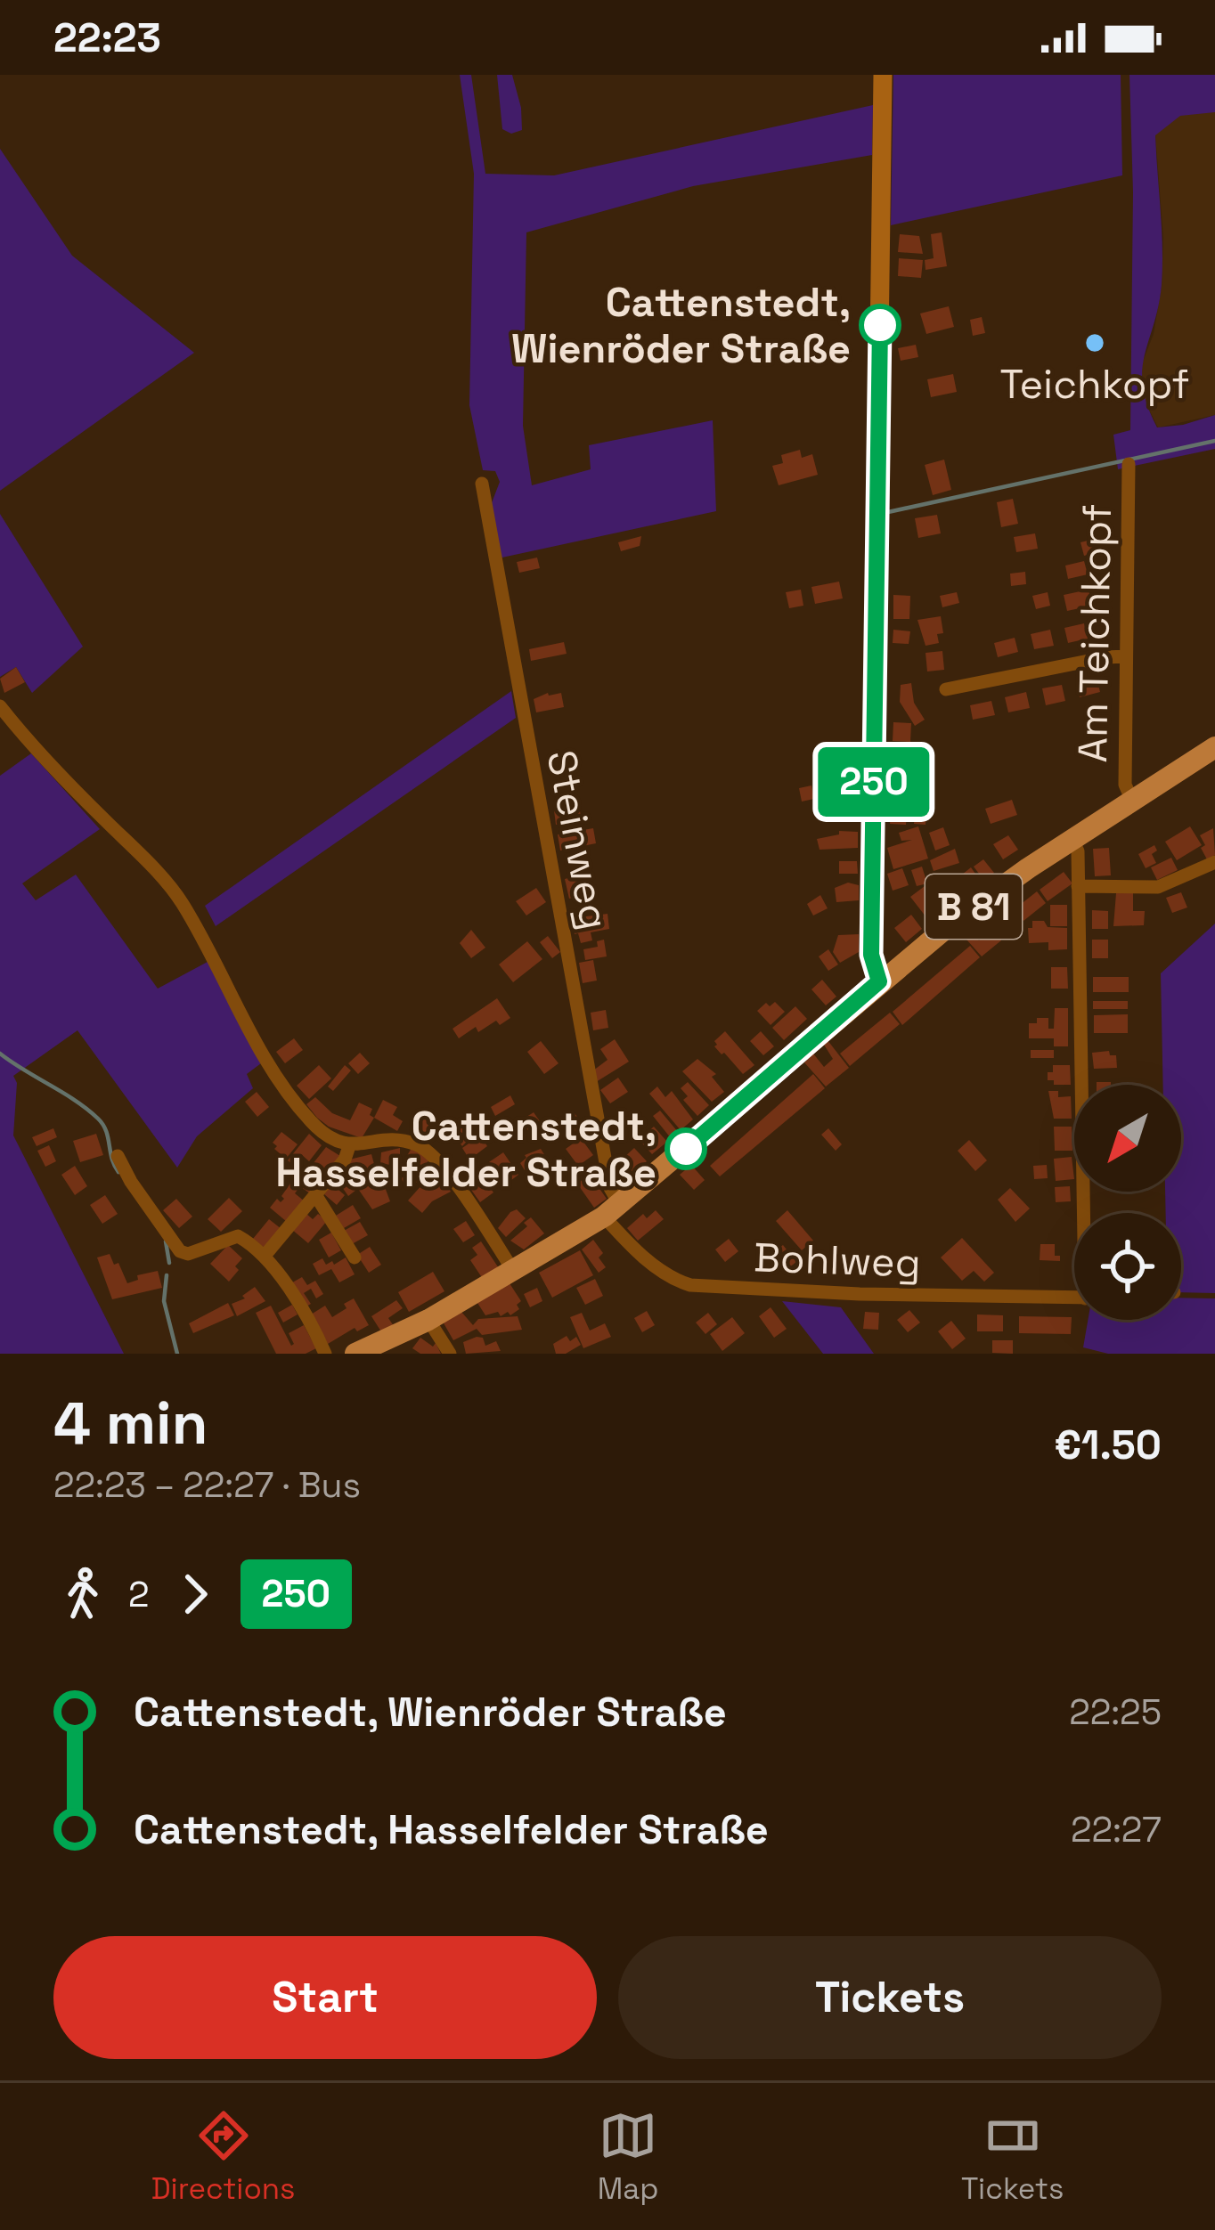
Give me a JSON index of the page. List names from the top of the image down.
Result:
{
  "streets": {
    "main road": ["B 81"],
    "street": ["Am Teichkopf", "Steinweg", "Bohlweg"]
  },
  "crossings": [
    ["Am Teichkopf", "B 81"],
    ["Steinweg", "B 81"],
    ["Steinweg", "Bohlweg"],
    ["B 81", "Bohlweg"]
  ],
  "places": ["Cattenstedt, Wienröder Straße", "Teichkopf", "Cattenstedt, Hasselfelder Straße"],
  "lines": ["bus line 250"],
  "north": "bottom left",
  "page": {
    "status": "22:23",
    "on_map": "250",
    "heading": ["4 min", "22:23 – 22:27 · Bus", "€1.50"],
    "legs": ["2", "250"],
    "list": [
      {
        "name": "Cattenstedt, Wienröder Straße",
        "value": "22:25"
      },
      {
        "name": "Cattenstedt, Hasselfelder Straße",
        "value": "22:27"
      }
    ],
    "buttons": ["Start", "Tickets"],
    "tabs": ["Directions", "Map", "Tickets"]
  }
}
